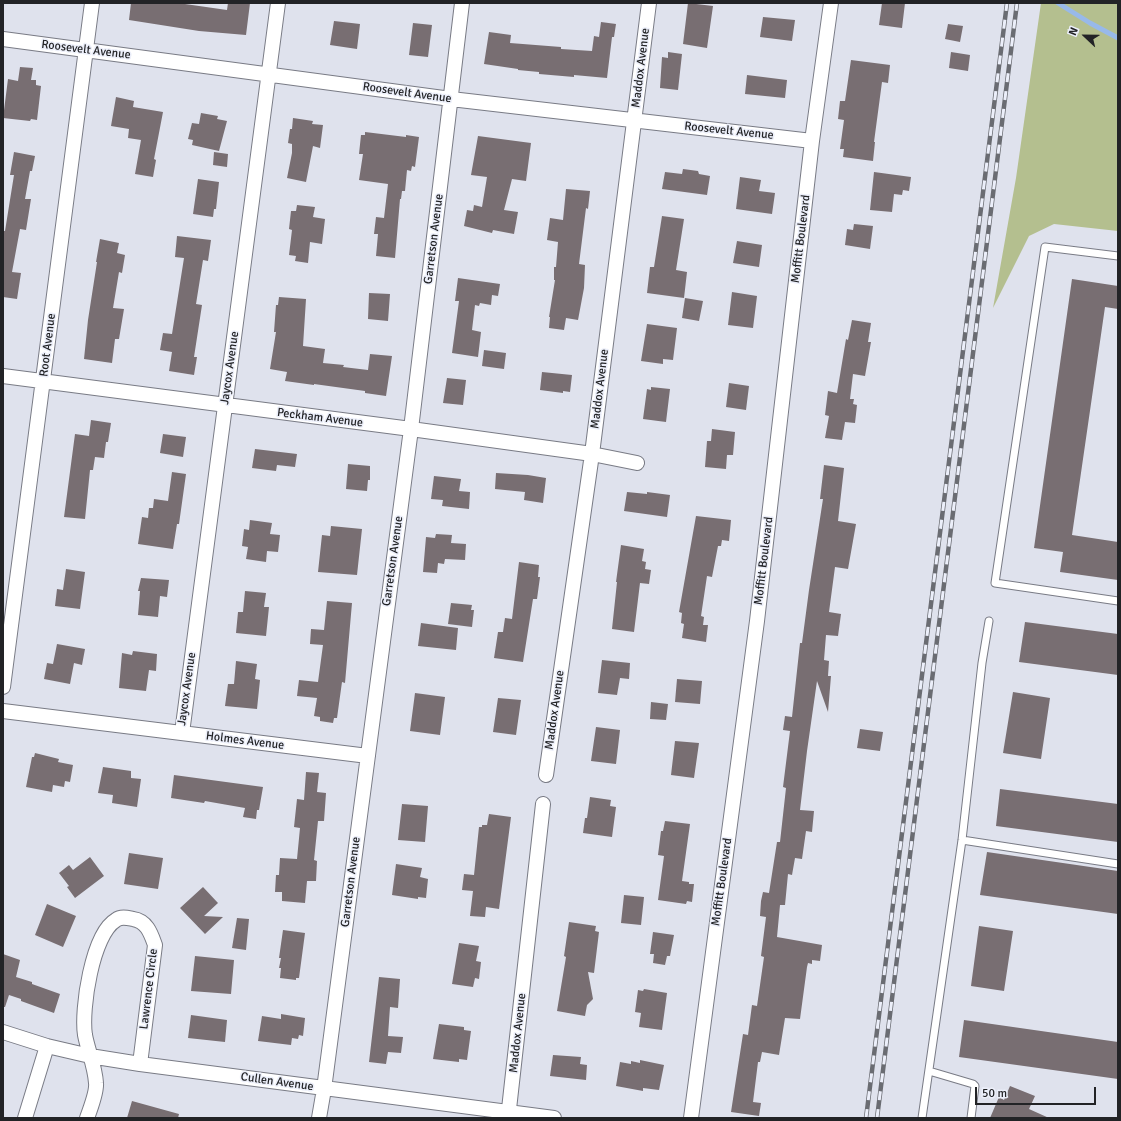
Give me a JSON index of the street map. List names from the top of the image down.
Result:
{
  "streets": {
    "street": [
      "Roosevelt Avenue",
      "Maddox Avenue",
      "Garretson Avenue",
      "Moffitt Boulevard",
      "Root Avenue",
      "Jaycox Avenue",
      "Peckham Avenue",
      "Holmes Avenue",
      "Lawrence Circle",
      "Cullen Avenue"
    ]
  },
  "crossings": [
    ["Roosevelt Avenue", "Maddox Avenue"],
    ["Roosevelt Avenue", "Garretson Avenue"],
    ["Roosevelt Avenue", "Moffitt Boulevard"],
    ["Roosevelt Avenue", "Root Avenue"],
    ["Roosevelt Avenue", "Jaycox Avenue"],
    ["Maddox Avenue", "Peckham Avenue"],
    ["Maddox Avenue", "Cullen Avenue"],
    ["Garretson Avenue", "Peckham Avenue"],
    ["Garretson Avenue", "Holmes Avenue"],
    ["Garretson Avenue", "Cullen Avenue"],
    ["Root Avenue", "Peckham Avenue"],
    ["Jaycox Avenue", "Peckham Avenue"],
    ["Jaycox Avenue", "Holmes Avenue"],
    ["Lawrence Circle", "Cullen Avenue"]
  ],
  "scale_bar": "50 m",
  "north": "left"
}
